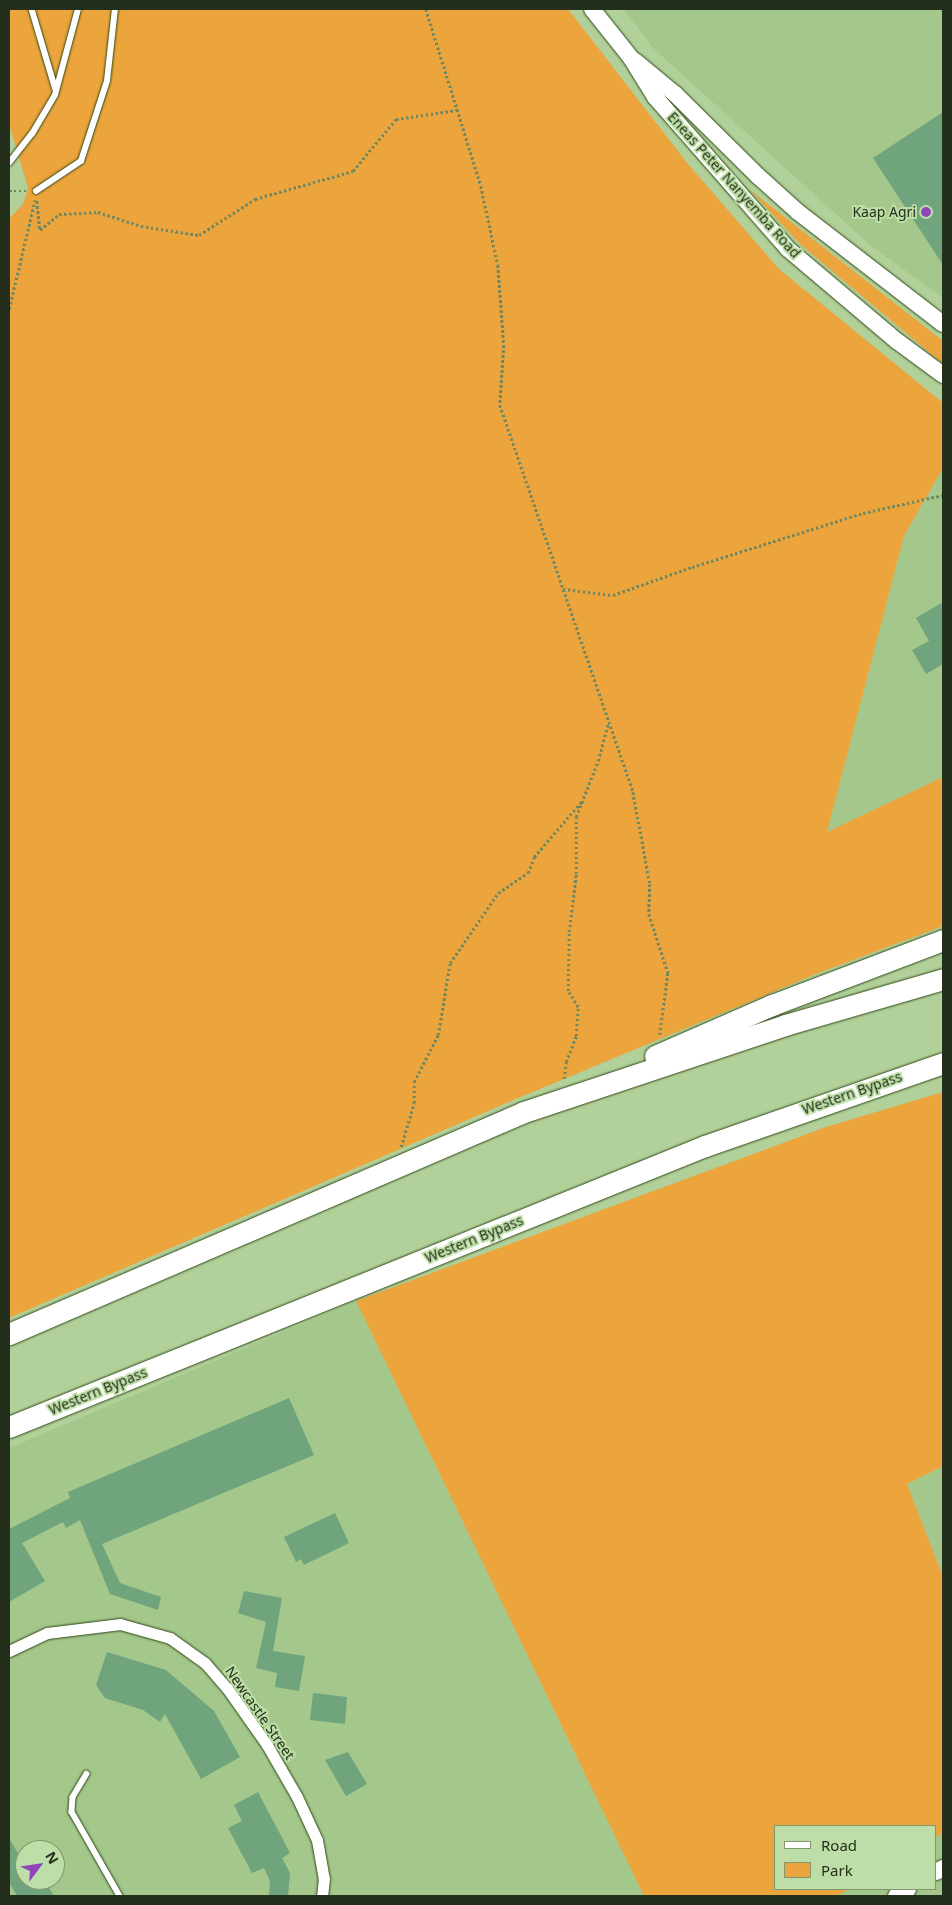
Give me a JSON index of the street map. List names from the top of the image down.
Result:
{
  "streets": {
    "highway": ["Western Bypass"],
    "main road": ["Eneas Peter Nanyemba Road"],
    "street": ["Newcastle Street"]
  },
  "places": ["Kaap Agri"],
  "legend": ["Road", "Park"],
  "north": "top right"
}
